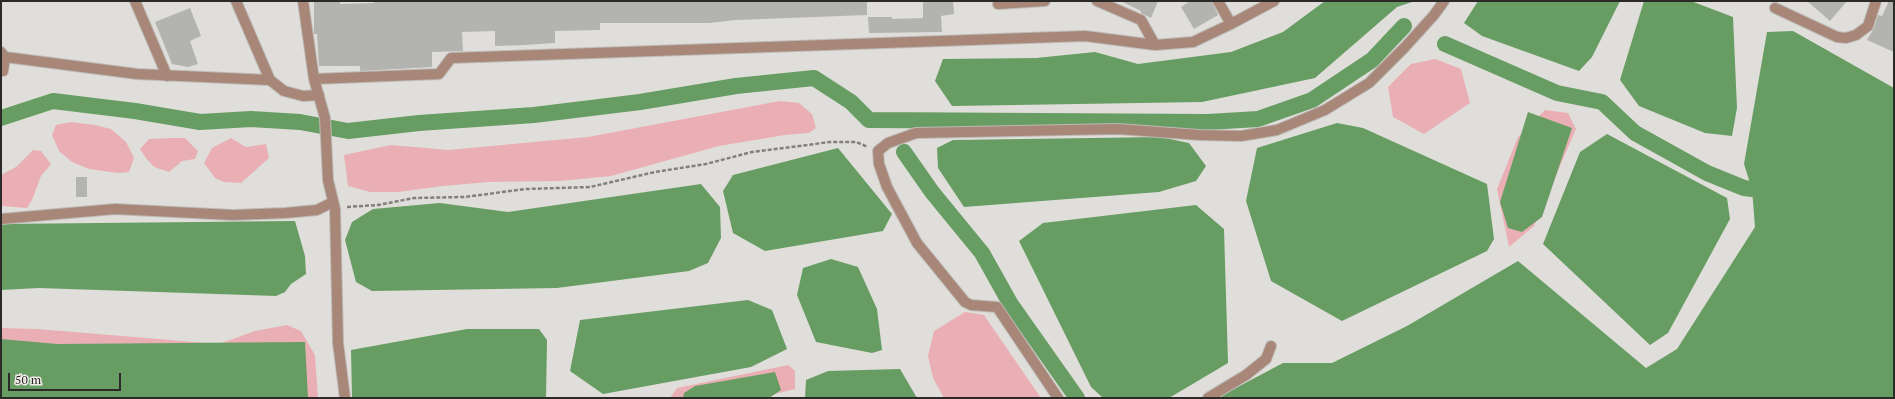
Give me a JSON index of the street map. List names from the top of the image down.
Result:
{
  "scale_bar": "50 m"
}
